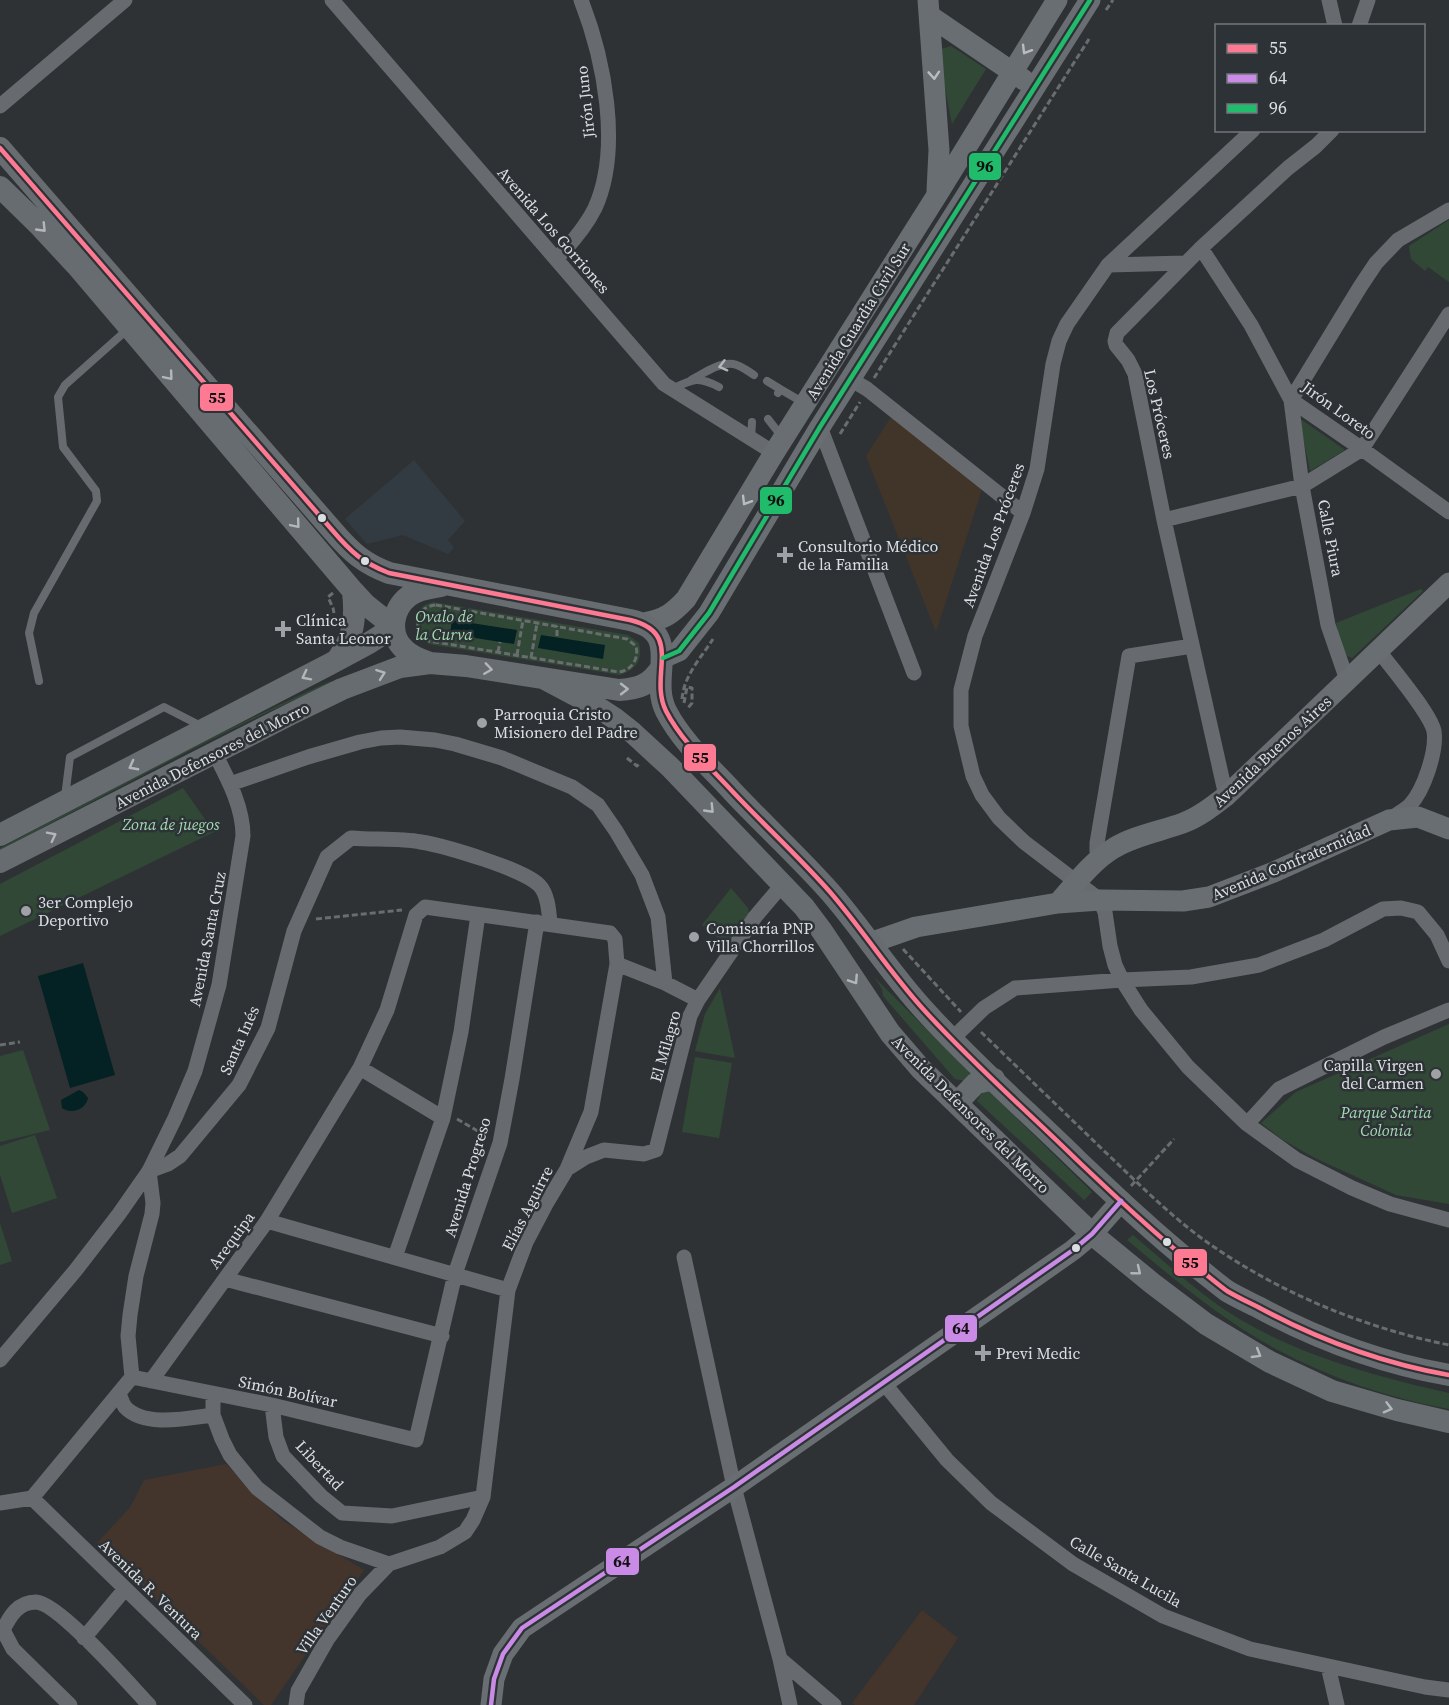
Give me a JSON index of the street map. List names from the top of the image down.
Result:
{
  "streets": {
    "main road": [
      "Avenida Guardia Civil Sur",
      "Avenida Buenos Aires",
      "Avenida Defensores del Morro",
      "Avenida Confraternidad"
    ],
    "street": [
      "Jirón Juno",
      "Avenida Los Gorriones",
      "Jirón Loreto",
      "Los Próceres",
      "Avenida Los Próceres",
      "Calle Piura",
      "Avenida Santa Cruz",
      "Santa Inés",
      "El Milagro",
      "Avenida Progreso",
      "Elías Aguirre",
      "Arequipa",
      "Simón Bolívar",
      "Libertad",
      "Calle Santa Lucila",
      "Avenida R. Ventura",
      "Villa Venturo"
    ]
  },
  "crossings": [
    ["Jirón Juno", "Avenida Los Gorriones"],
    ["Avenida Los Gorriones", "Avenida Guardia Civil Sur"],
    ["Avenida Guardia Civil Sur", "Avenida Defensores del Morro"],
    ["Jirón Loreto", "Los Próceres"],
    ["Jirón Loreto", "Calle Piura"],
    ["Los Próceres", "Avenida Buenos Aires"],
    ["Avenida Los Próceres", "Avenida Buenos Aires"],
    ["Avenida Los Próceres", "Avenida Confraternidad"],
    ["Calle Piura", "Avenida Buenos Aires"],
    ["Avenida Buenos Aires", "Avenida Confraternidad"],
    ["Avenida Defensores del Morro", "Avenida Santa Cruz"],
    ["Avenida Defensores del Morro", "El Milagro"],
    ["Avenida Santa Cruz", "Santa Inés"],
    ["Santa Inés", "Avenida Progreso"],
    ["Santa Inés", "Elías Aguirre"],
    ["El Milagro", "Elías Aguirre"],
    ["Avenida Progreso", "Elías Aguirre"],
    ["Avenida Progreso", "Simón Bolívar"],
    ["Elías Aguirre", "Libertad"],
    ["Elías Aguirre", "Villa Venturo"],
    ["Arequipa", "Simón Bolívar"],
    ["Simón Bolívar", "Libertad"],
    ["Libertad", "Villa Venturo"]
  ],
  "parks": ["Ovalo de la Curva", "Zona de juegos", "Parque Sarita Colonia"],
  "places": {
    "health": ["Consultorio Médico de la Familia", "Clínica Santa Leonor", "Previ Medic"],
    "other": [
      "Parroquia Cristo Misionero del Padre",
      "3er Complejo Deportivo",
      "Comisaría PNP Villa Chorrillos",
      "Capilla Virgen del Carmen"
    ]
  },
  "lines": ["transit line 96", "transit line 55", "transit line 64"],
  "legend": ["55", "64", "96"]
}
